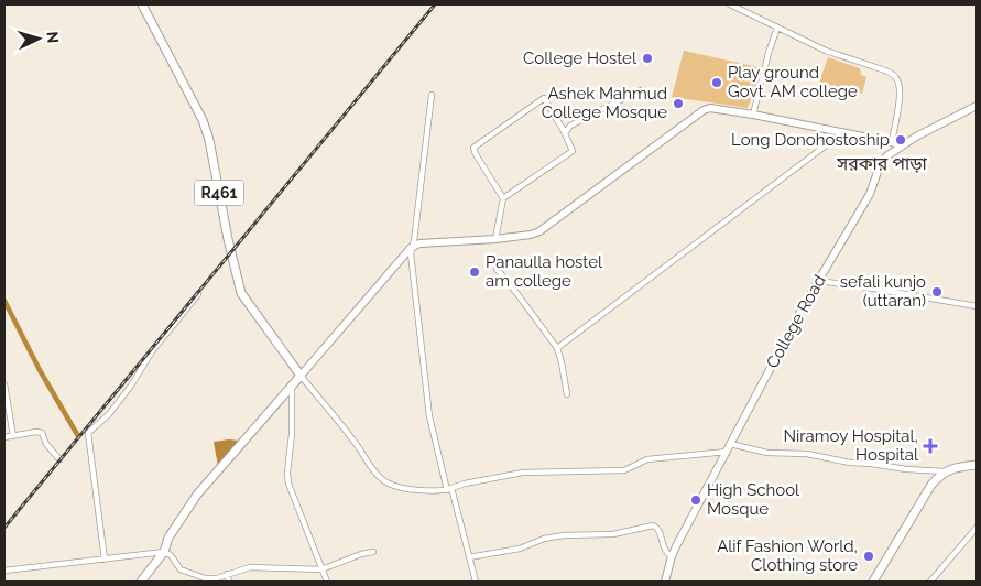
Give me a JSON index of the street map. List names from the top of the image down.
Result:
{
  "streets": {
    "main road": ["R461", "College Road"]
  },
  "districts": ["সরকার পাড়া"],
  "places": {
    "other": [
      "College Hostel",
      "Play ground Govt. AM college",
      "Ashek Mahmud College Mosque",
      "Long Donohostoship",
      "Panaulla hostel am college",
      "sefali kunjo (uttaran)",
      "High School Mosque",
      "Alif Fashion World, Clothing store"
    ],
    "health": ["Niramoy Hospital, Hospital"]
  },
  "north": "right"
}
